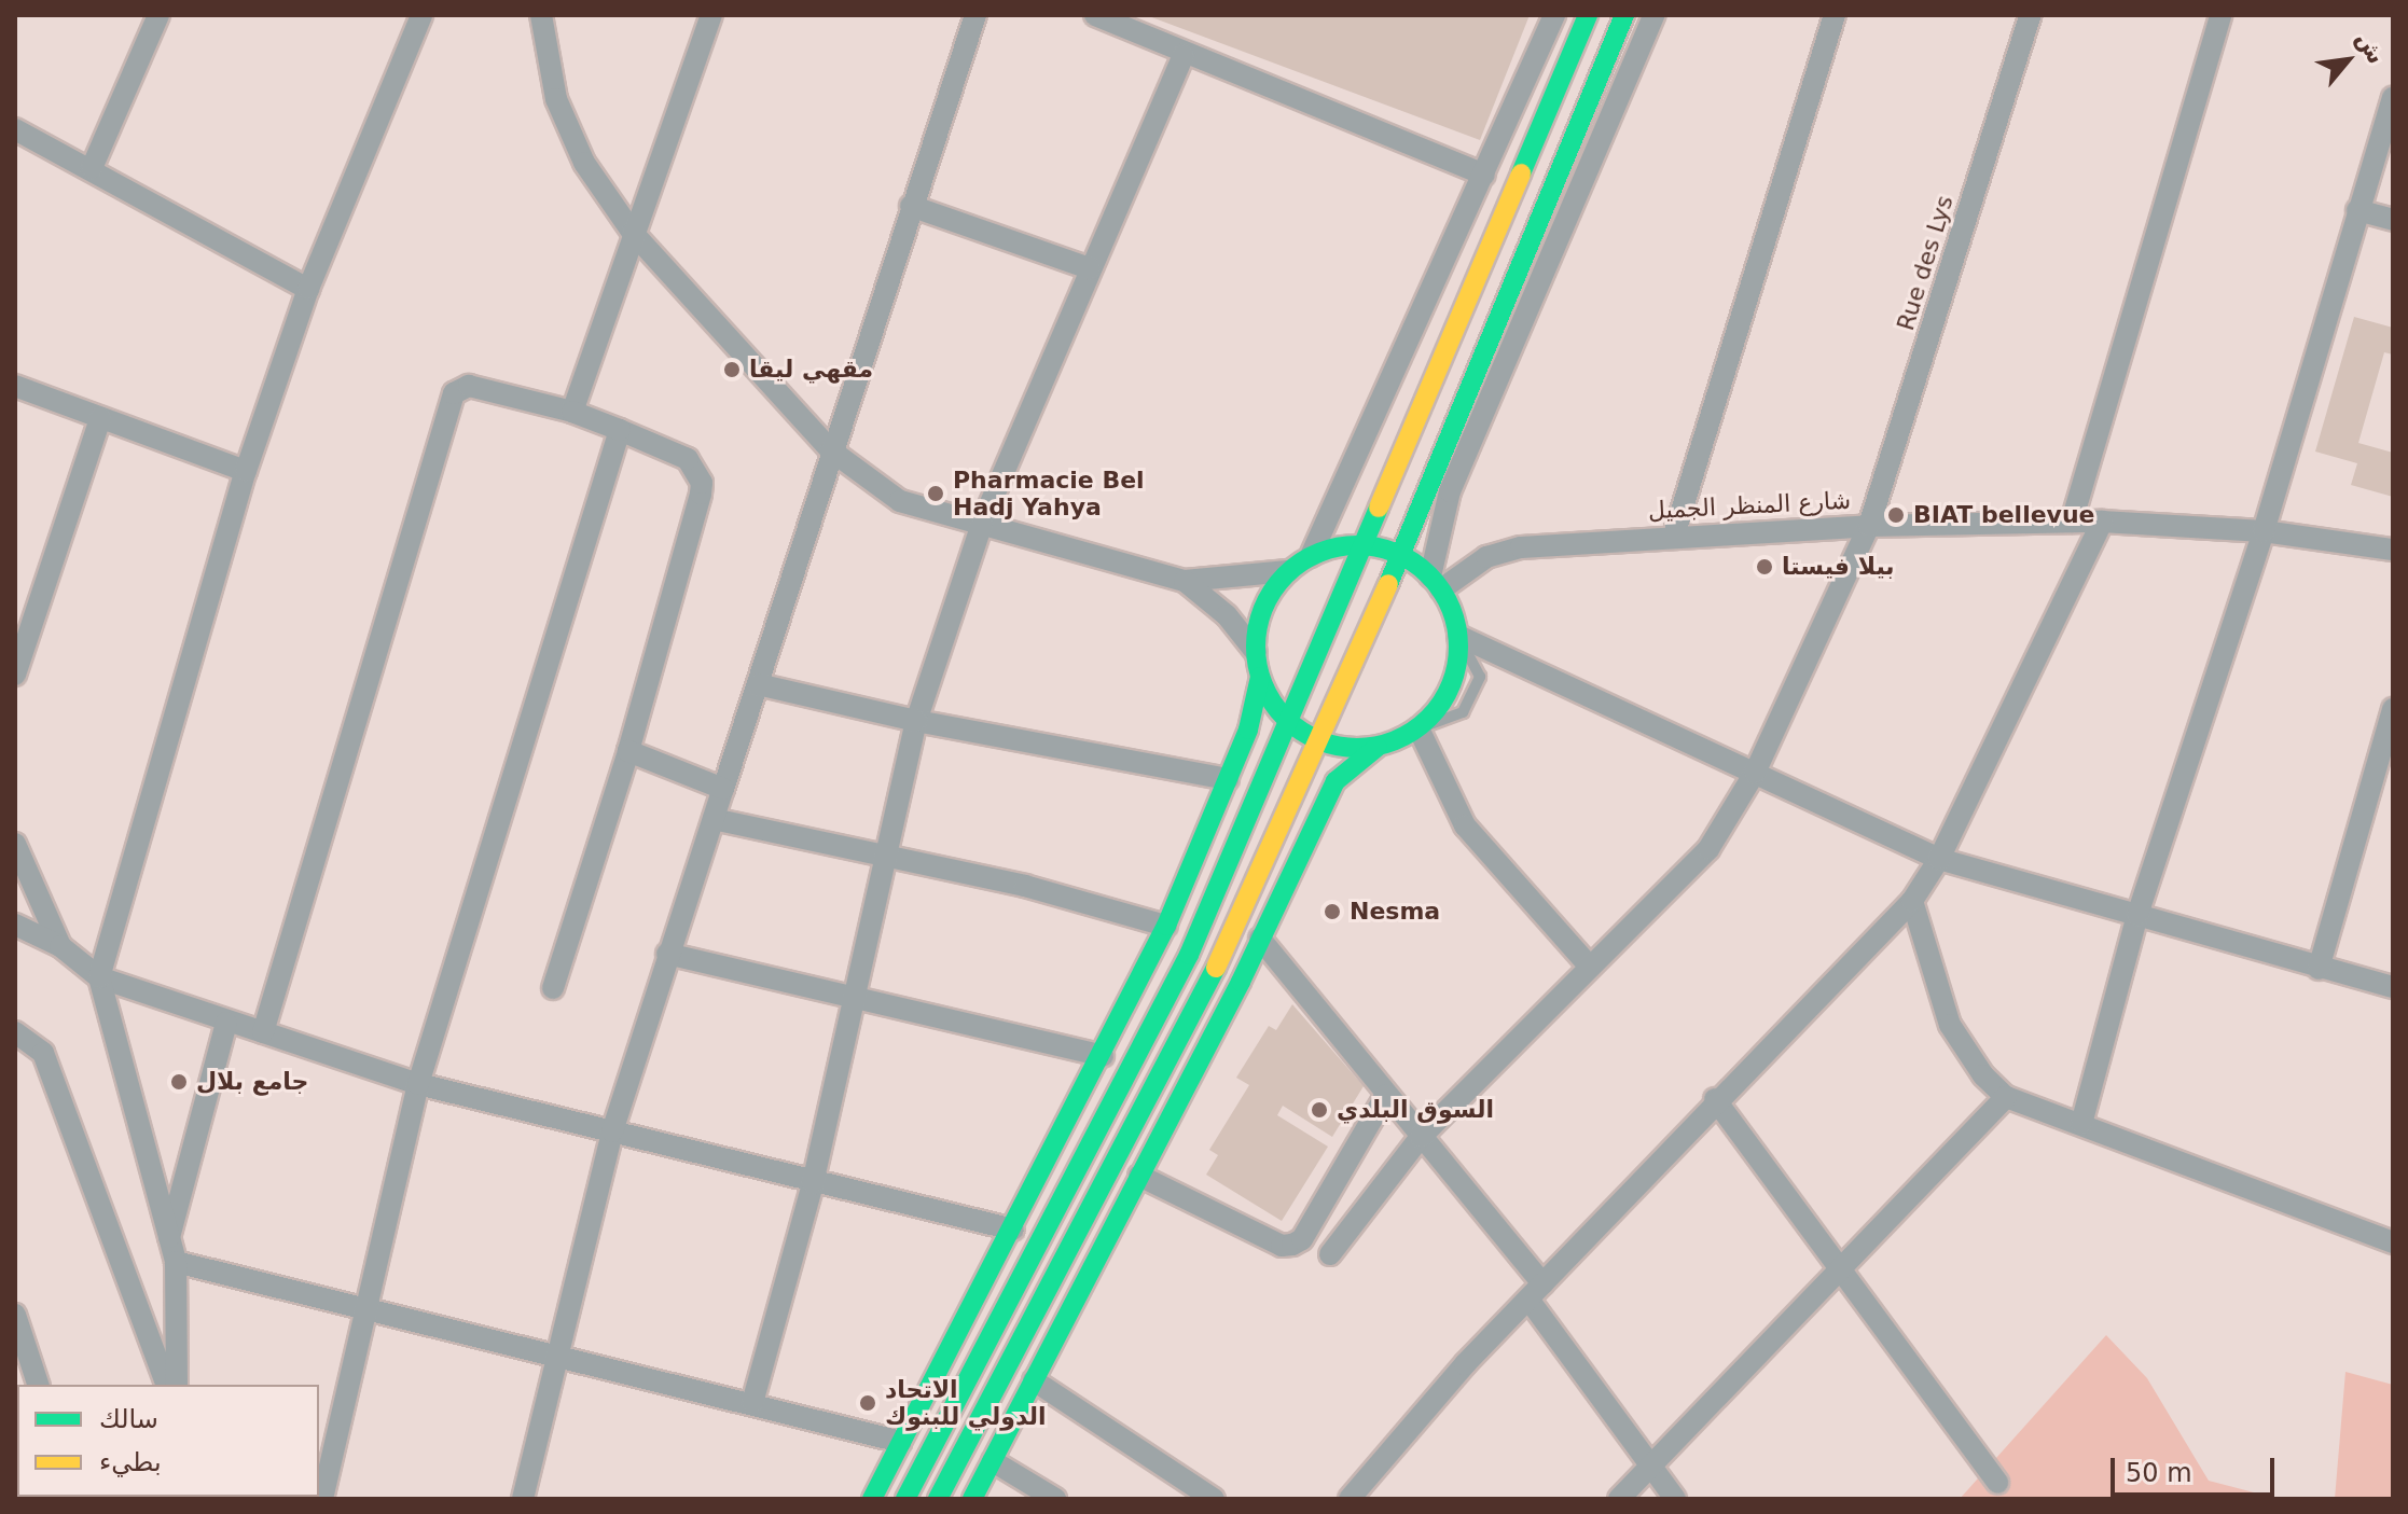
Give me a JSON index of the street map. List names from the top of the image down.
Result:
{
  "streets": {
    "street": ["Rue des Lys", "شارع المنظر الجميل"]
  },
  "crossings": [
    ["Rue des Lys", "شارع المنظر الجميل"]
  ],
  "places": [
    "مقهي ليقا",
    "Pharmacie Bel Hadj Yahya",
    "BIAT bellevue",
    "بيلا فيستا",
    "Nesma",
    "جامع بلال",
    "السوق البلدي",
    "الاتحاد الدولي للبنوك"
  ],
  "legend": ["سالك", "بطيء"],
  "scale_bar": "50 m",
  "north": "top right"
}
